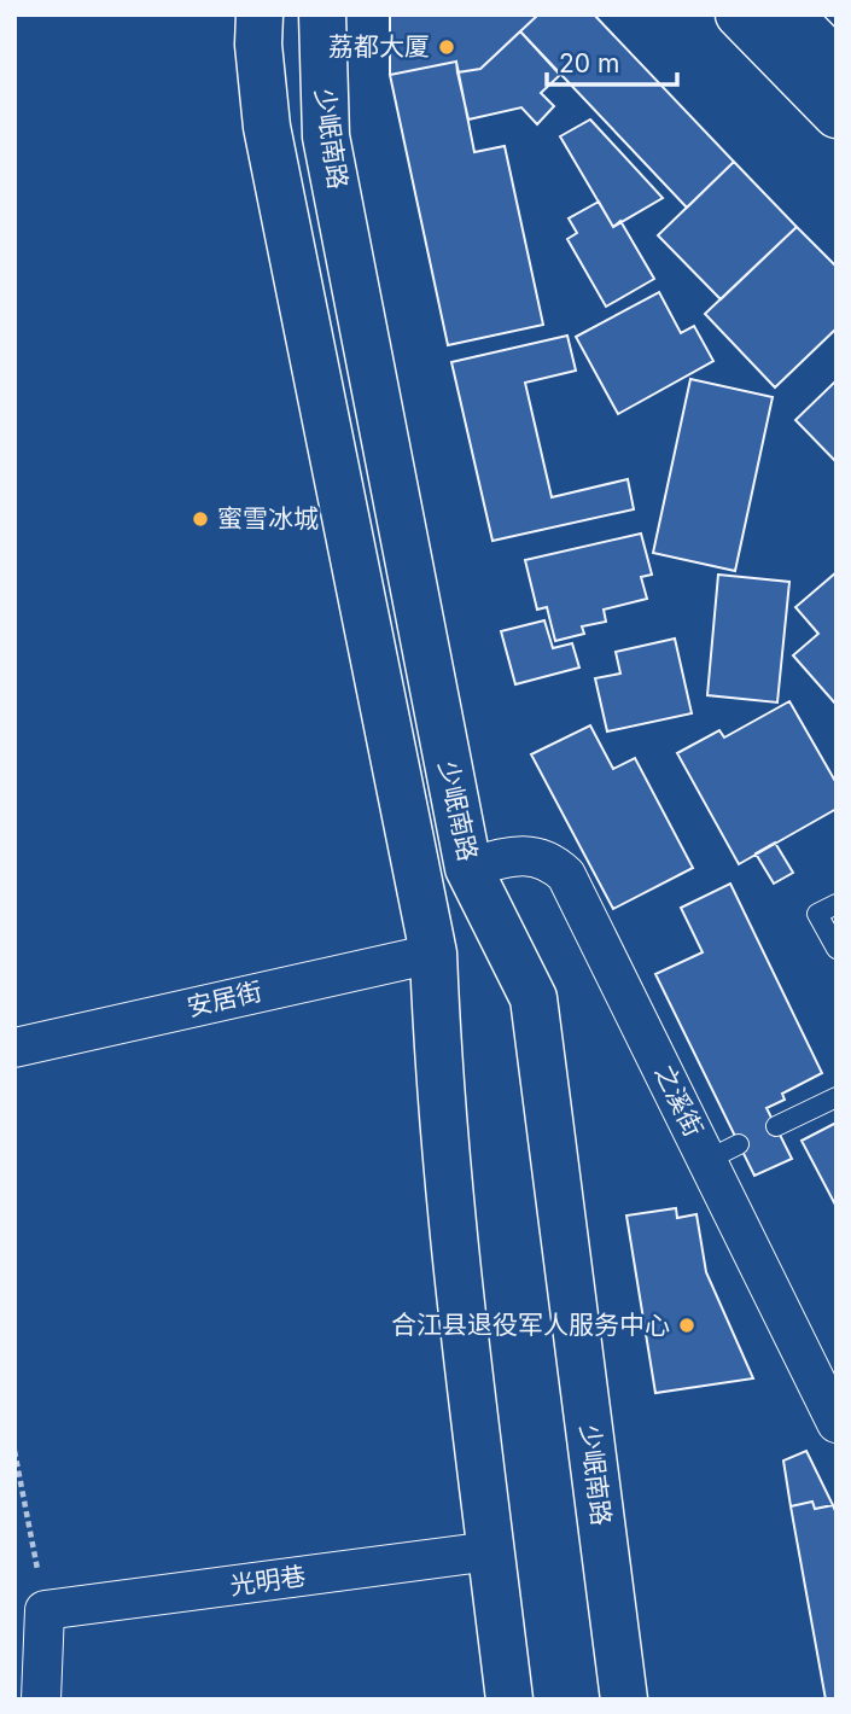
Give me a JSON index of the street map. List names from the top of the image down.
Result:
{
  "streets": {
    "main road": ["少岷南路"],
    "street": ["安居街", "之溪街", "光明巷"]
  },
  "crossings": [
    ["少岷南路", "安居街"],
    ["少岷南路", "之溪街"],
    ["少岷南路", "光明巷"]
  ],
  "places": ["荔都大厦", "蜜雪冰城", "合江县退役军人服务中心"],
  "scale_bar": "20 m"
}
